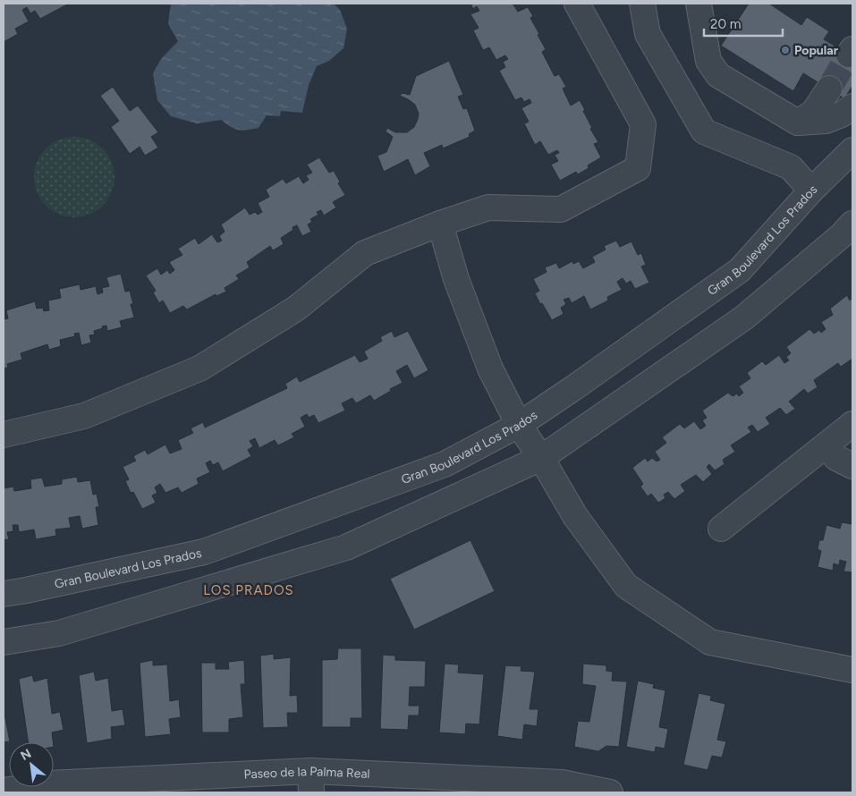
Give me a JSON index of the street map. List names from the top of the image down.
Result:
{
  "streets": {
    "street": ["Gran Boulevard Los Prados", "Paseo de la Palma Real"]
  },
  "districts": ["LOS PRADOS"],
  "places": ["Popular"],
  "scale_bar": "20 m",
  "north": "top left"
}
